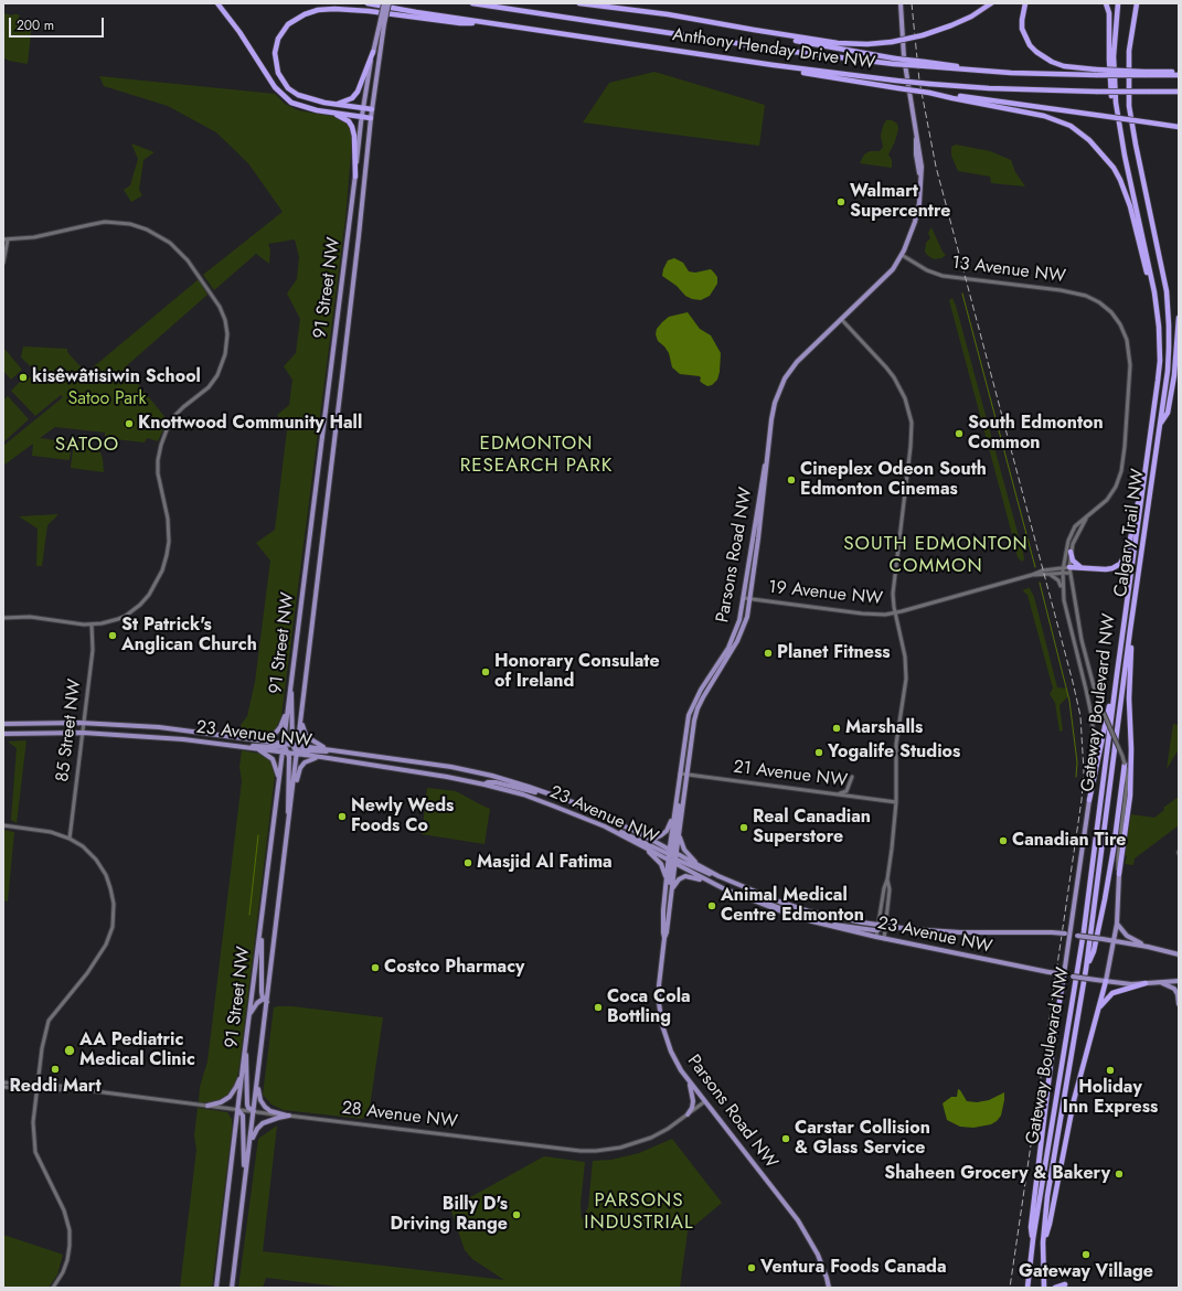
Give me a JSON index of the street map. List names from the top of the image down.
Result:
{
  "streets": {
    "highway": ["Anthony Henday Drive NW", "Calgary Trail NW", "Gateway Boulevard NW"],
    "main road": ["91 Street NW", "Parsons Road NW", "23 Avenue NW"],
    "street": [
      "13 Avenue NW",
      "19 Avenue NW",
      "85 Street NW",
      "21 Avenue NW",
      "28 Avenue NW"
    ]
  },
  "crossings": [
    ["13 Avenue NW", "Parsons Road NW"],
    ["91 Street NW", "23 Avenue NW"],
    ["91 Street NW", "28 Avenue NW"],
    ["Parsons Road NW", "19 Avenue NW"],
    ["Parsons Road NW", "23 Avenue NW"],
    ["Parsons Road NW", "21 Avenue NW"],
    ["Parsons Road NW", "28 Avenue NW"],
    ["85 Street NW", "23 Avenue NW"]
  ],
  "districts": [
    "EDMONTON RESEARCH PARK",
    "SATOO",
    "SOUTH EDMONTON COMMON",
    "PARSONS INDUSTRIAL"
  ],
  "parks": ["Satoo Park"],
  "places": [
    "Walmart Supercentre",
    "kisêwâtisiwin School",
    "Knottwood Community Hall",
    "South Edmonton Common",
    "Cineplex Odeon South Edmonton Cinemas",
    "St Patrick's Anglican Church",
    "Planet Fitness",
    "Honorary Consulate of Ireland",
    "Marshalls",
    "Yogalife Studios",
    "Newly Weds Foods Co",
    "Real Canadian Superstore",
    "Canadian Tire",
    "Masjid Al Fatima",
    "Animal Medical Centre Edmonton",
    "Costco Pharmacy",
    "Coca Cola Bottling",
    "AA Pediatric Medical Clinic",
    "Reddi Mart",
    "Holiday Inn Express",
    "Carstar Collision & Glass Service",
    "Shaheen Grocery & Bakery",
    "Billy D's Driving Range",
    "Gateway Village",
    "Ventura Foods Canada"
  ],
  "scale_bar": "200 m"
}
